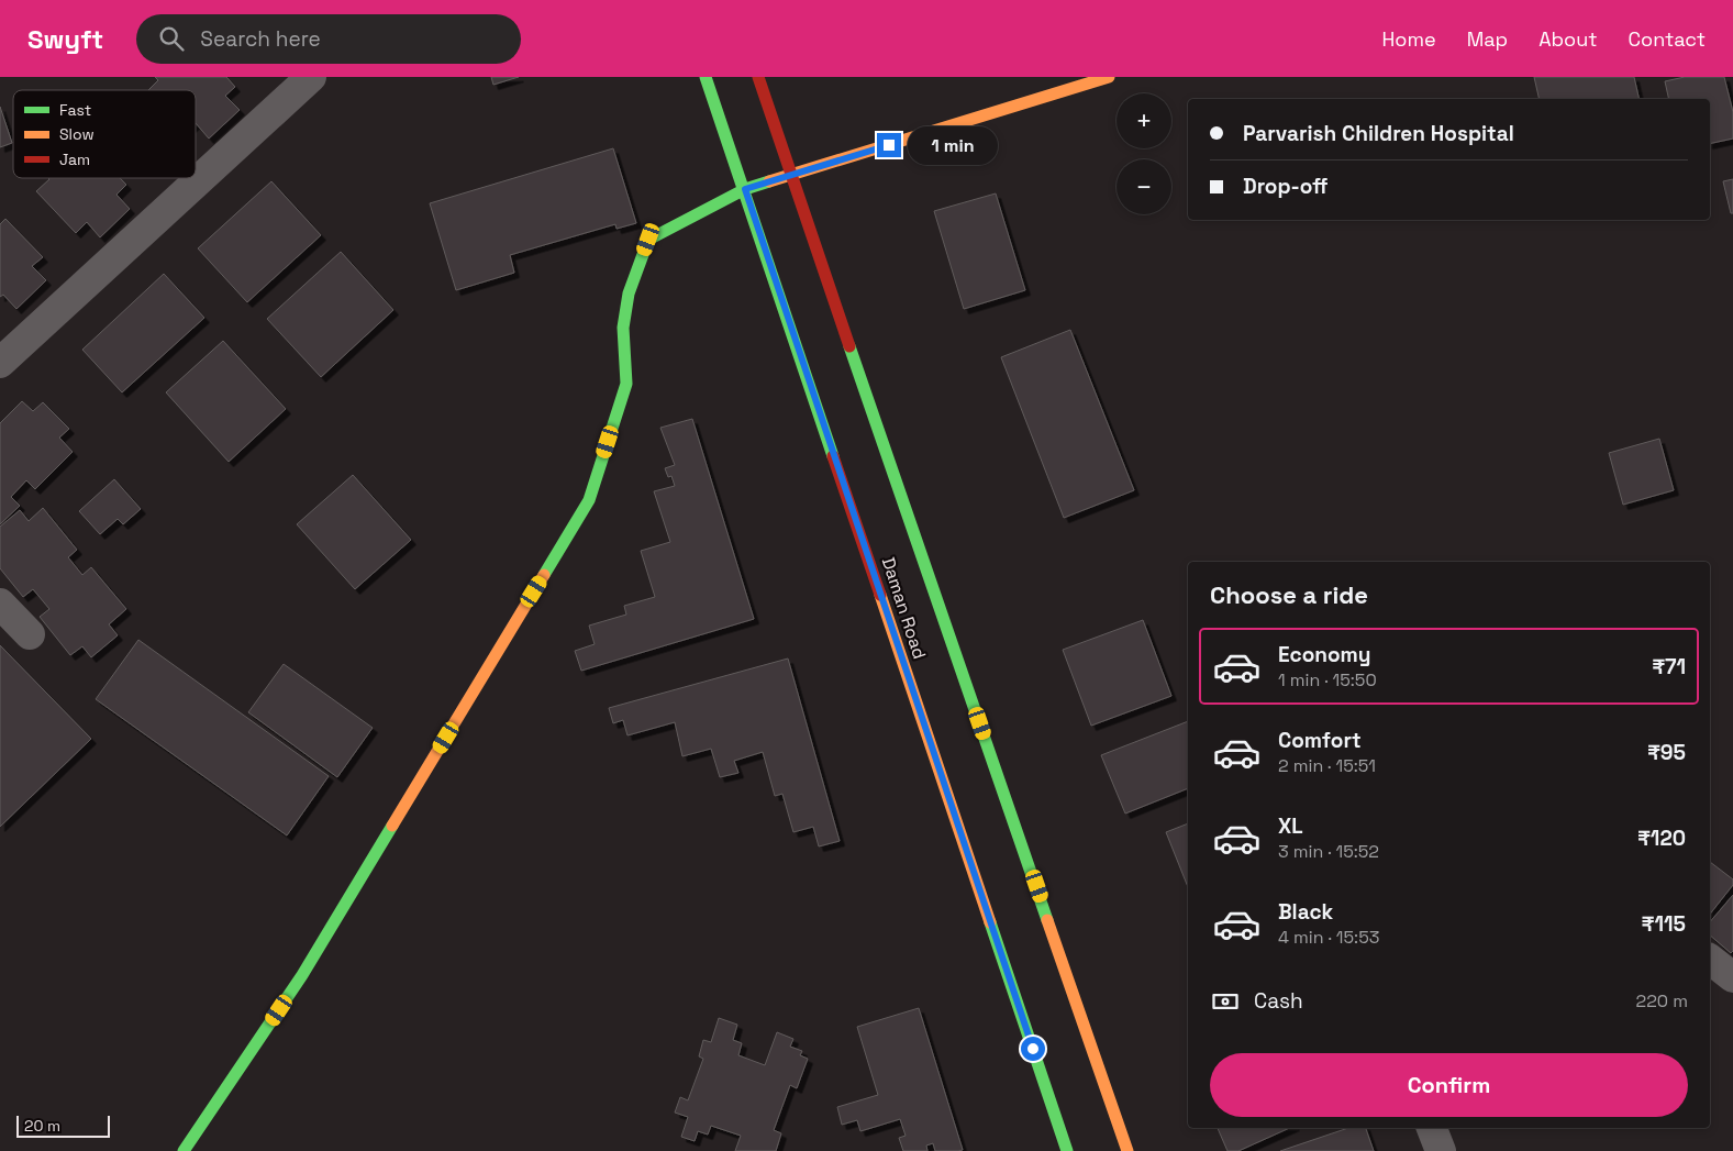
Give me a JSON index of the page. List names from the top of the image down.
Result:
{
  "streets": {
    "main road": ["Daman Road"]
  },
  "legend": ["Fast", "Slow", "Jam"],
  "scale_bar": "20 m",
  "page": {
    "header": "Swyft",
    "search": "Search here",
    "nav": [
      "Home",
      "Map",
      "About",
      "Contact"
    ],
    "map_buttons": ["+", "−"],
    "banner": ["Parvarish Children Hospital", "Drop-off"],
    "bubble": "1 min",
    "heading": "Choose a ride",
    "list": [
      {
        "name": "Economy",
        "note": "1 min · 15:50",
        "value": "₹71"
      },
      {
        "name": "Comfort",
        "note": "2 min · 15:51",
        "value": "₹95"
      },
      {
        "name": "XL",
        "note": "3 min · 15:52",
        "value": "₹120"
      },
      {
        "name": "Black",
        "note": "4 min · 15:53",
        "value": "₹115"
      }
    ],
    "pay": ["Cash", "220 m"],
    "buttons": "Confirm",
    "scale": "20 m"
  }
}
